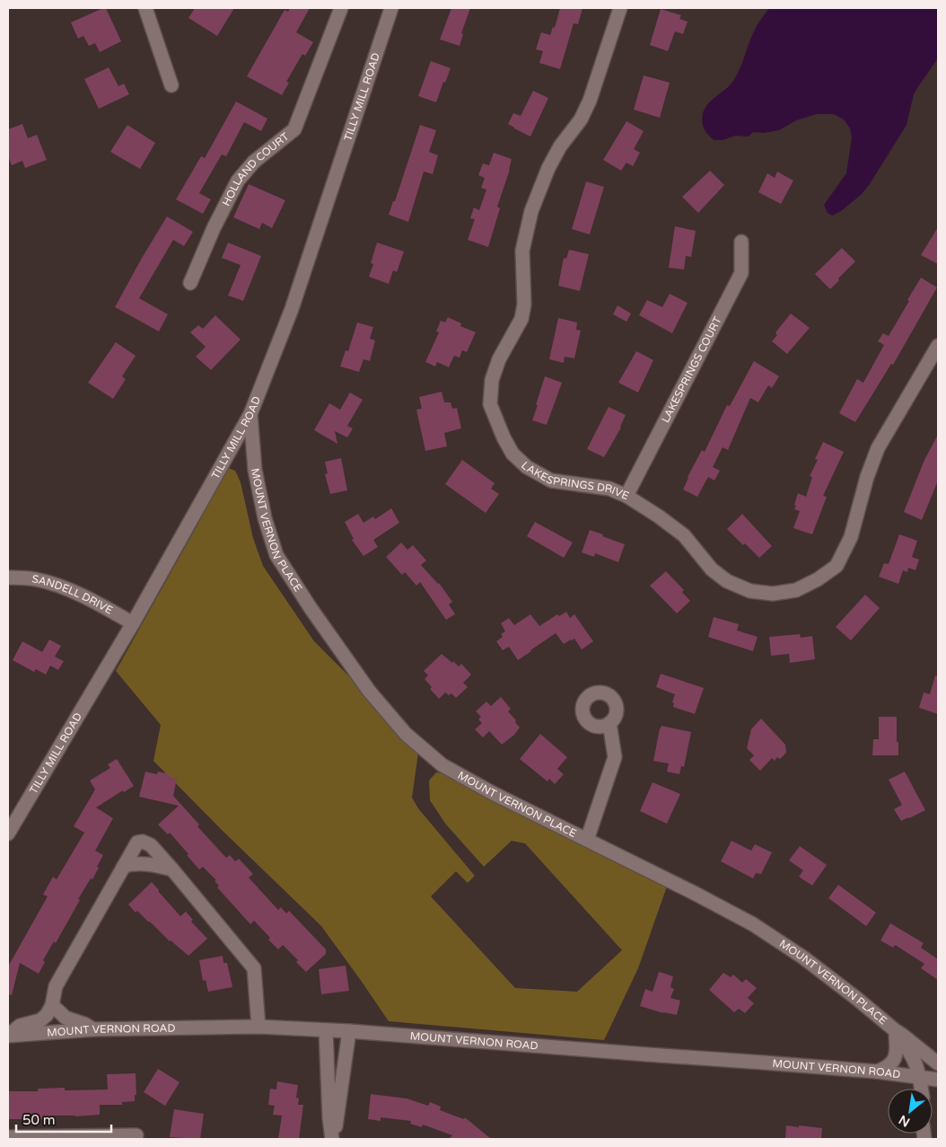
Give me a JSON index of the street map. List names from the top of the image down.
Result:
{
  "streets": {
    "street": [
      "TILLY MILL ROAD",
      "HOLLAND COURT",
      "LAKESPRINGS COURT",
      "LAKESPRINGS DRIVE",
      "MOUNT VERNON PLACE",
      "SANDELL DRIVE",
      "MOUNT VERNON ROAD"
    ]
  },
  "crossings": [
    ["TILLY MILL ROAD", "MOUNT VERNON PLACE"],
    ["TILLY MILL ROAD", "SANDELL DRIVE"],
    ["LAKESPRINGS COURT", "LAKESPRINGS DRIVE"],
    ["MOUNT VERNON PLACE", "MOUNT VERNON ROAD"]
  ],
  "scale_bar": "50 m",
  "north": "bottom left"
}
